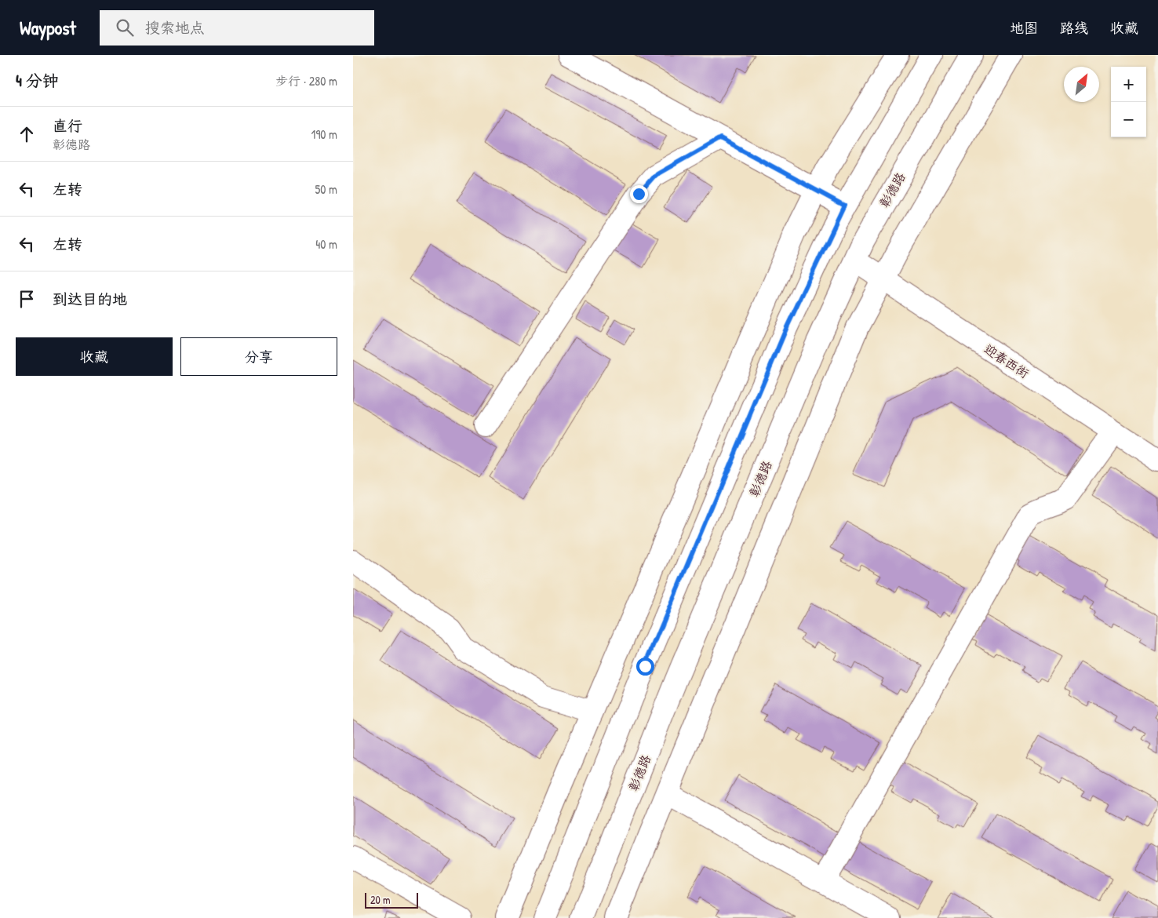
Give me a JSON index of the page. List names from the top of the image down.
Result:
{
  "streets": {
    "street": ["彰德路", "迎春西街"]
  },
  "crossings": [
    ["彰德路", "迎春西街"]
  ],
  "scale_bar": "20 m",
  "north": "top right",
  "page": {
    "header": "Waypost",
    "search": "搜索地点",
    "nav": ["地图", "路线", "收藏"],
    "heading": ["4 分钟", "步行 · 280 m"],
    "map_buttons": ["+", "−"],
    "list": [
      ["直行", "彰德路", "190 m"],
      ["左转", "50 m"],
      ["左转", "40 m"],
      "到达目的地"
    ],
    "buttons": ["收藏", "分享"],
    "scale": "20 m"
  }
}
